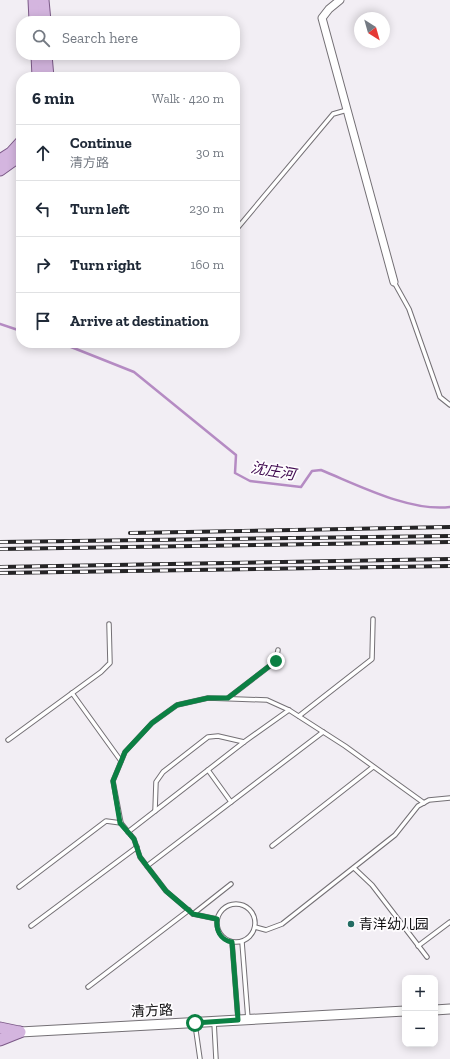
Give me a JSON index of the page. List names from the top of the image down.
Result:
{
  "streets": {
    "street": ["清方路"]
  },
  "water": ["沈庄河"],
  "places": ["青洋幼儿园"],
  "north": "bottom right",
  "page": {
    "search": "Search here",
    "heading": ["6 min", "Walk · 420 m"],
    "list": [
      ["Continue", "清方路", "30 m"],
      ["Turn left", "230 m"],
      ["Turn right", "160 m"],
      "Arrive at destination"
    ],
    "map_buttons": ["+", "−"]
  }
}
